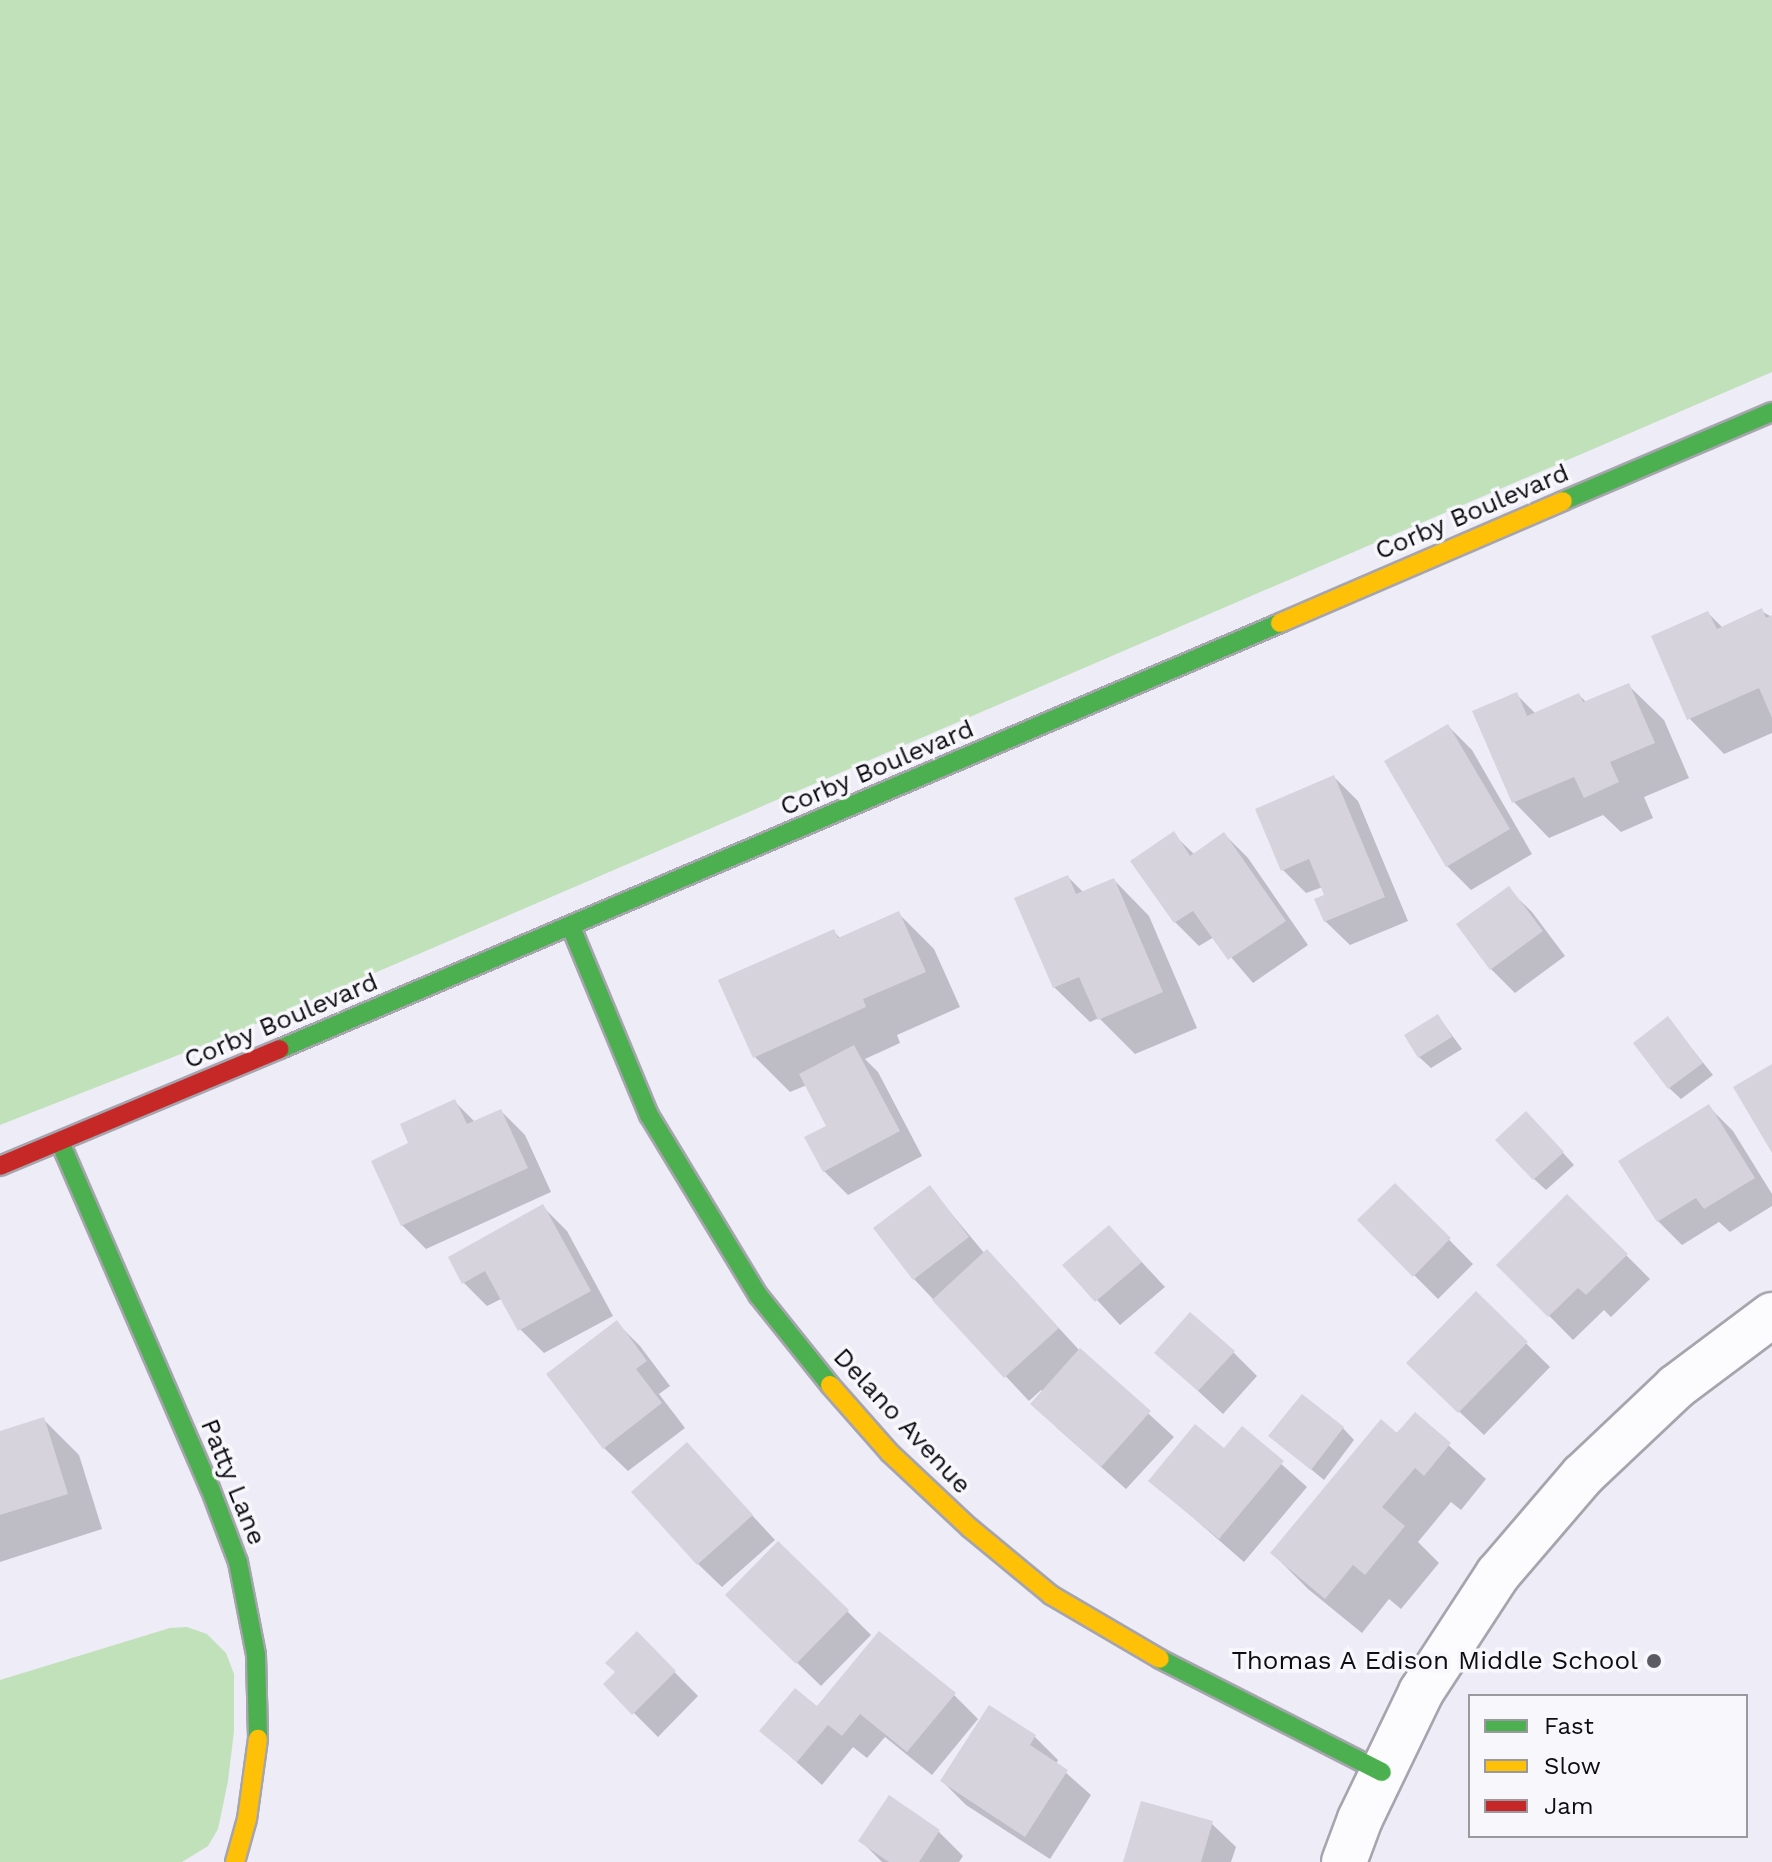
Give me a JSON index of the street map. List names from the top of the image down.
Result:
{
  "streets": {
    "street": ["Corby Boulevard", "Delano Avenue", "Patty Lane"]
  },
  "crossings": [
    ["Corby Boulevard", "Delano Avenue"],
    ["Corby Boulevard", "Patty Lane"]
  ],
  "places": ["Thomas A Edison Middle School"],
  "legend": ["Fast", "Slow", "Jam"]
}
